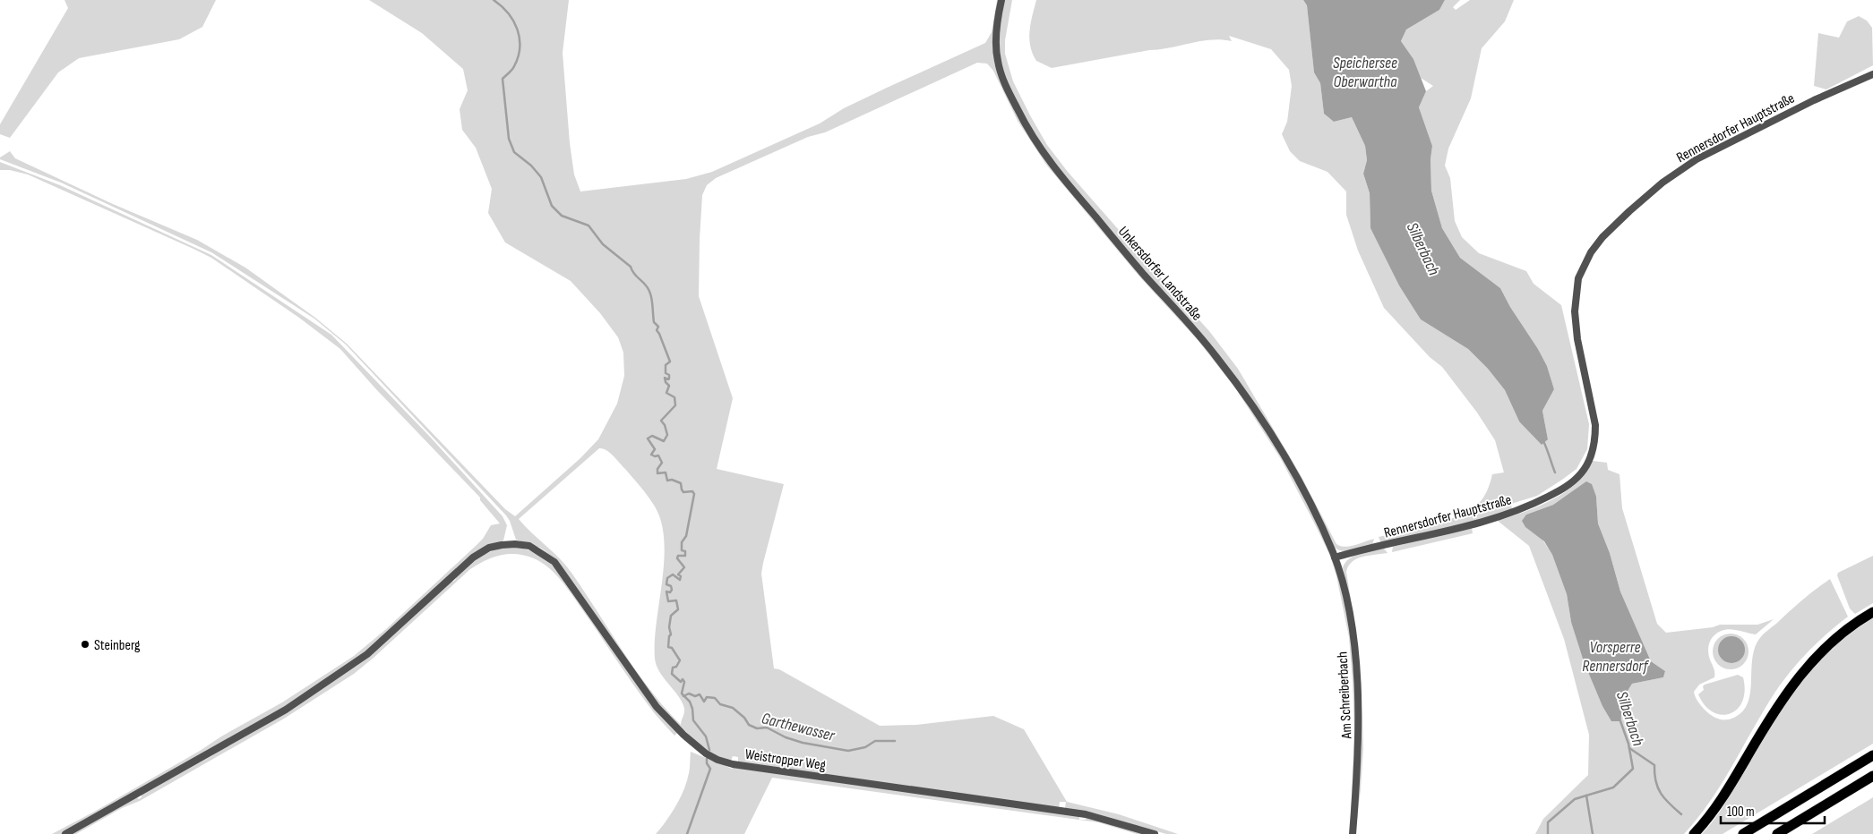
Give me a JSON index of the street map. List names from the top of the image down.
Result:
{
  "streets": {
    "street": [
      "Rennersdorfer Hauptstraße",
      "Unkersdorfer Landstraße",
      "Am Schreiberbach",
      "Weistropper Weg"
    ]
  },
  "crossings": [
    ["Rennersdorfer Hauptstraße", "Unkersdorfer Landstraße"],
    ["Rennersdorfer Hauptstraße", "Am Schreiberbach"],
    ["Unkersdorfer Landstraße", "Am Schreiberbach"]
  ],
  "water": [
    "Speichersee Oberwartha",
    "Silberbach",
    "Vorsperre Rennersdorf",
    "Garthewasser"
  ],
  "places": ["Steinberg"],
  "scale_bar": "100 m"
}
